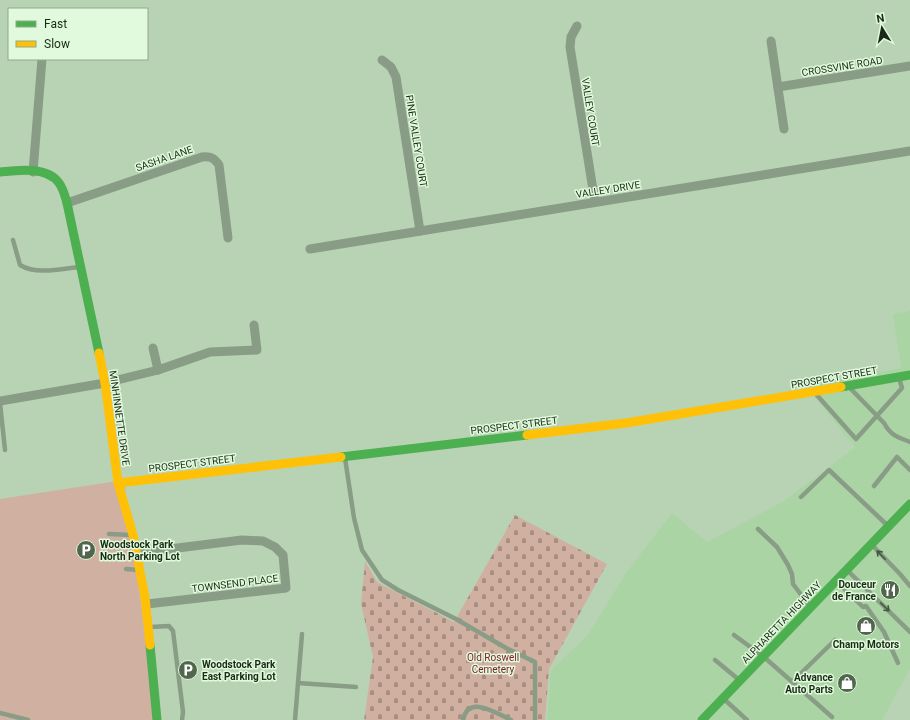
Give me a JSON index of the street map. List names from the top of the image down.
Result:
{
  "streets": {
    "main road": ["PROSPECT STREET", "MINHINNETTE DRIVE", "ALPHARETTA HIGHWAY"],
    "street": [
      "CROSSVINE ROAD",
      "VALLEY COURT",
      "PINE VALLEY COURT",
      "SASHA LANE",
      "VALLEY DRIVE",
      "TOWNSEND PLACE"
    ]
  },
  "crossings": [
    ["VALLEY COURT", "VALLEY DRIVE"],
    ["PINE VALLEY COURT", "VALLEY DRIVE"],
    ["SASHA LANE", "MINHINNETTE DRIVE"],
    ["PROSPECT STREET", "MINHINNETTE DRIVE"],
    ["MINHINNETTE DRIVE", "TOWNSEND PLACE"]
  ],
  "parks": ["Old Roswell Cemetery"],
  "places": {
    "parking": ["Woodstock Park North Parking Lot", "Woodstock Park East Parking Lot"],
    "restaurant": ["Douceur de France"],
    "shop": ["Champ Motors", "Advance Auto Parts"]
  },
  "legend": ["Fast", "Slow"],
  "north": "top"
}
